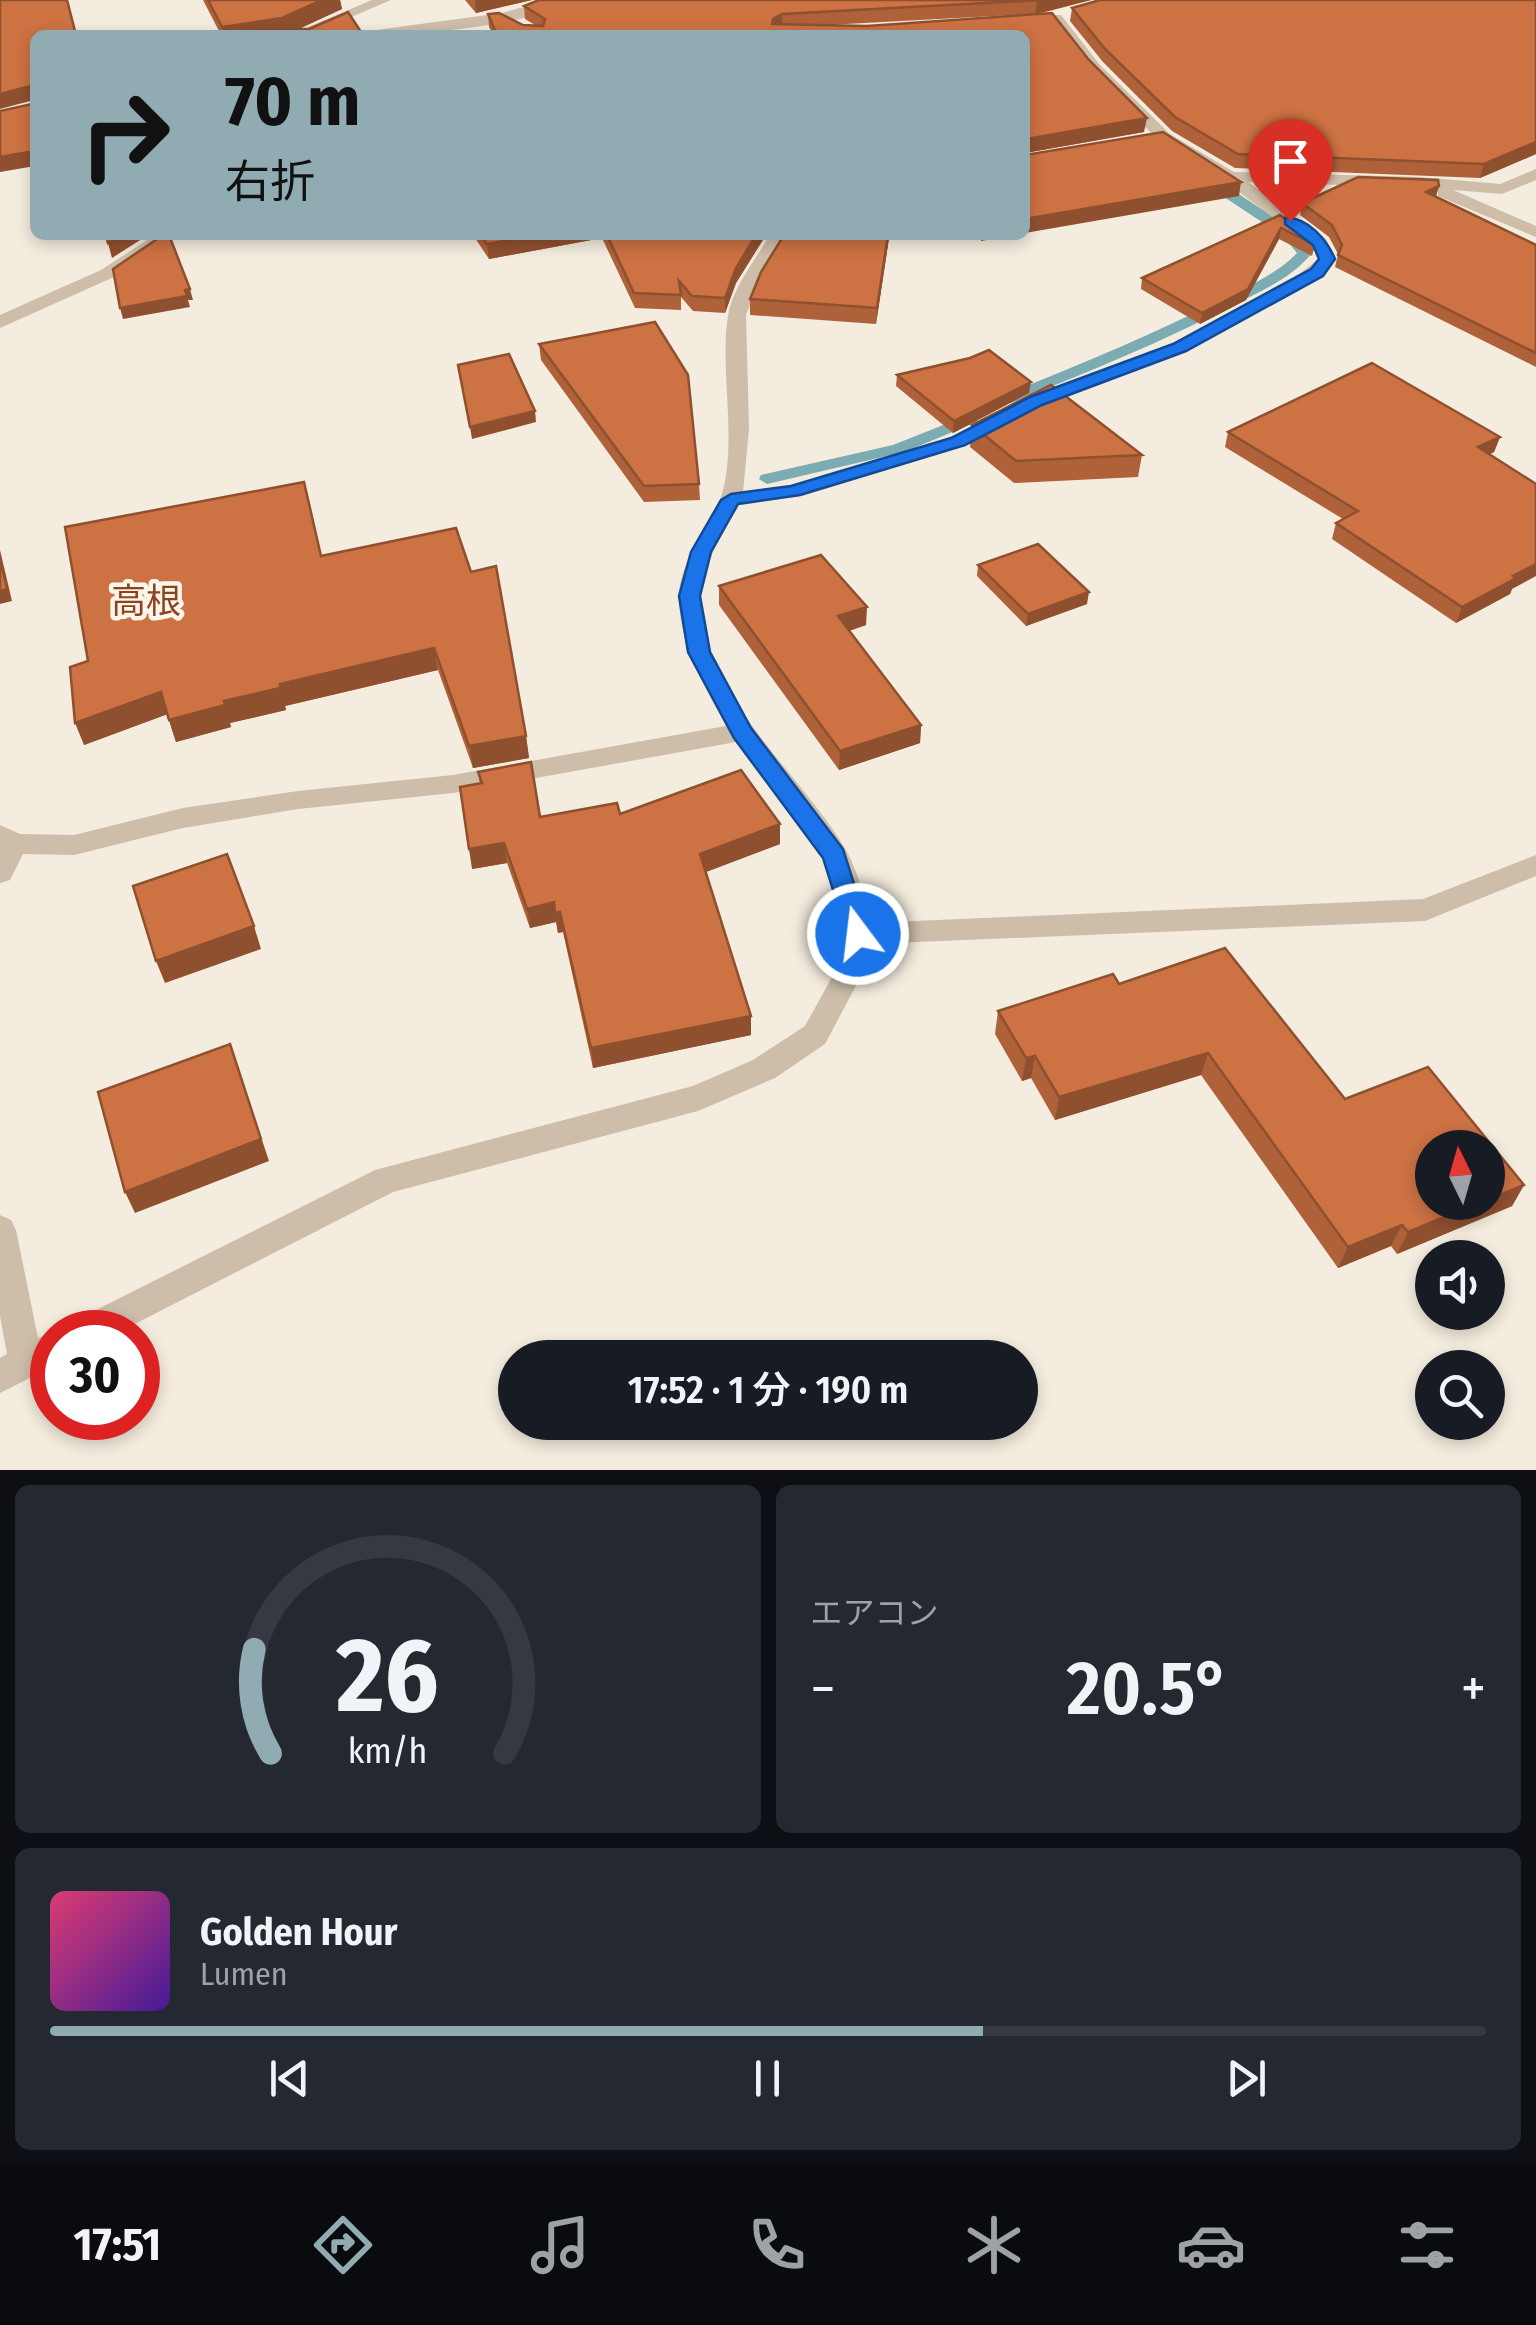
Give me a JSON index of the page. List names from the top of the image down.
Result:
{
  "districts": ["高根"],
  "north": "top",
  "page": {
    "turn": ["70 m", "右折"],
    "limit": "30",
    "trip": "17:52 · 1 分 · 190 m",
    "tile": "エアコン",
    "heat": ["−", "20.5°", "+"],
    "song": ["Golden Hour", "Lumen"],
    "tabs": "17:51",
    "gauge": ["26", "km/h"]
  }
}
